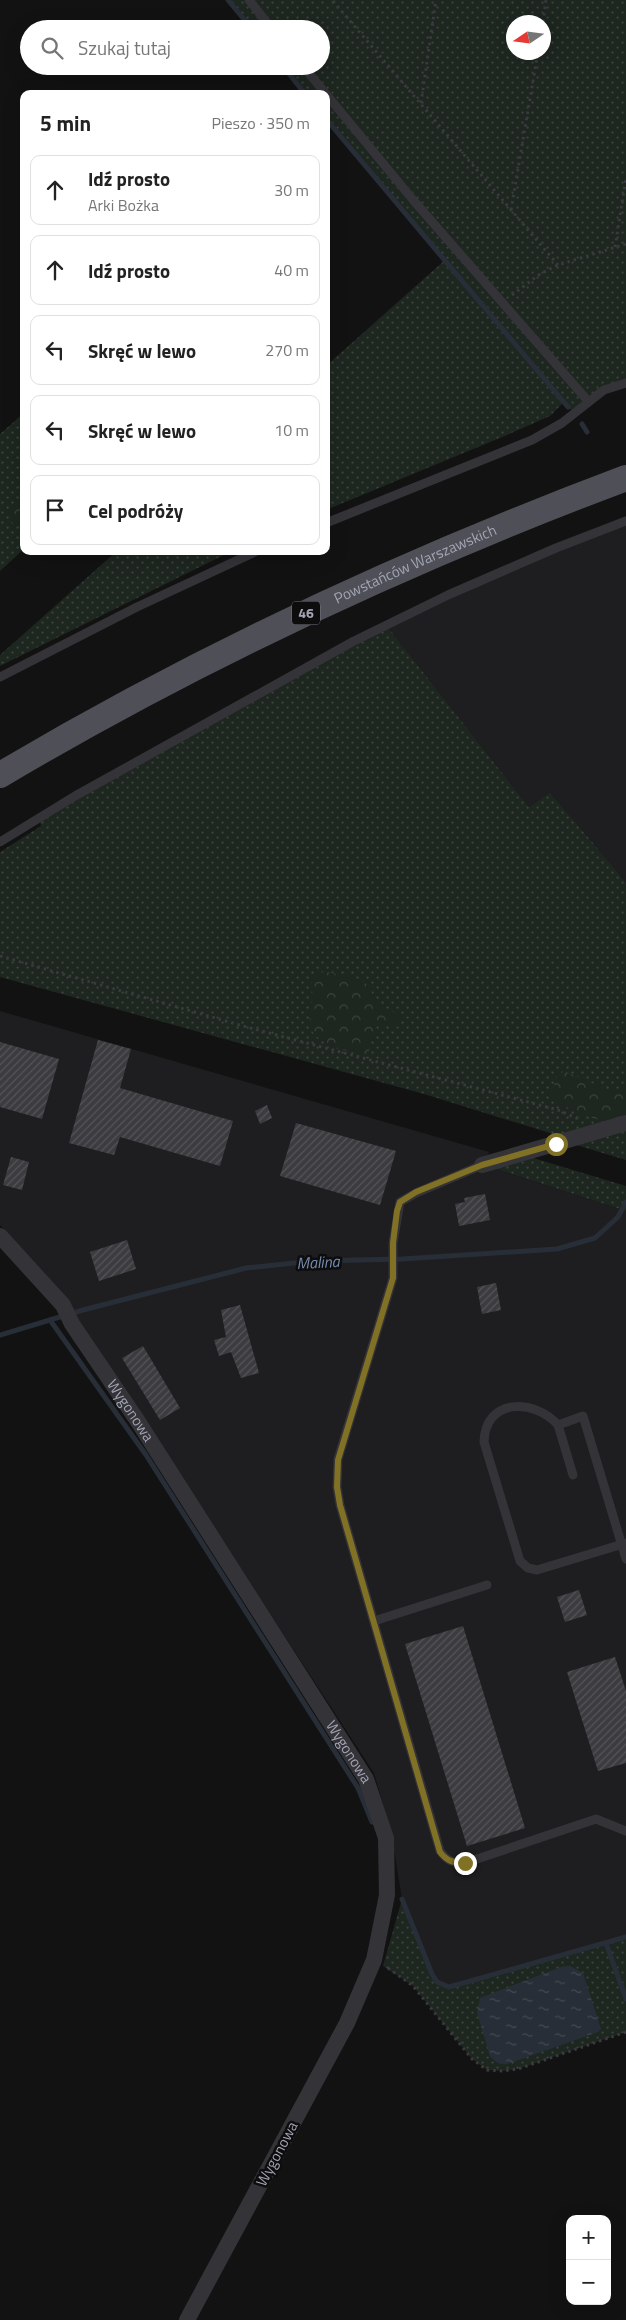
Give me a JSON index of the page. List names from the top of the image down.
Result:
{
  "streets": {
    "main road": ["Powstańców Warszawskich", "46"],
    "street": ["Wygonowa"]
  },
  "water": ["Malina"],
  "north": "left",
  "page": {
    "search": "Szukaj tutaj",
    "heading": ["5 min", "Pieszo · 350 m"],
    "list": [
      ["Idź prosto", "Arki Bożka", "30 m"],
      ["Idź prosto", "40 m"],
      ["Skręć w lewo", "270 m"],
      ["Skręć w lewo", "10 m"],
      "Cel podróży"
    ],
    "map_buttons": ["+", "−"]
  }
}
